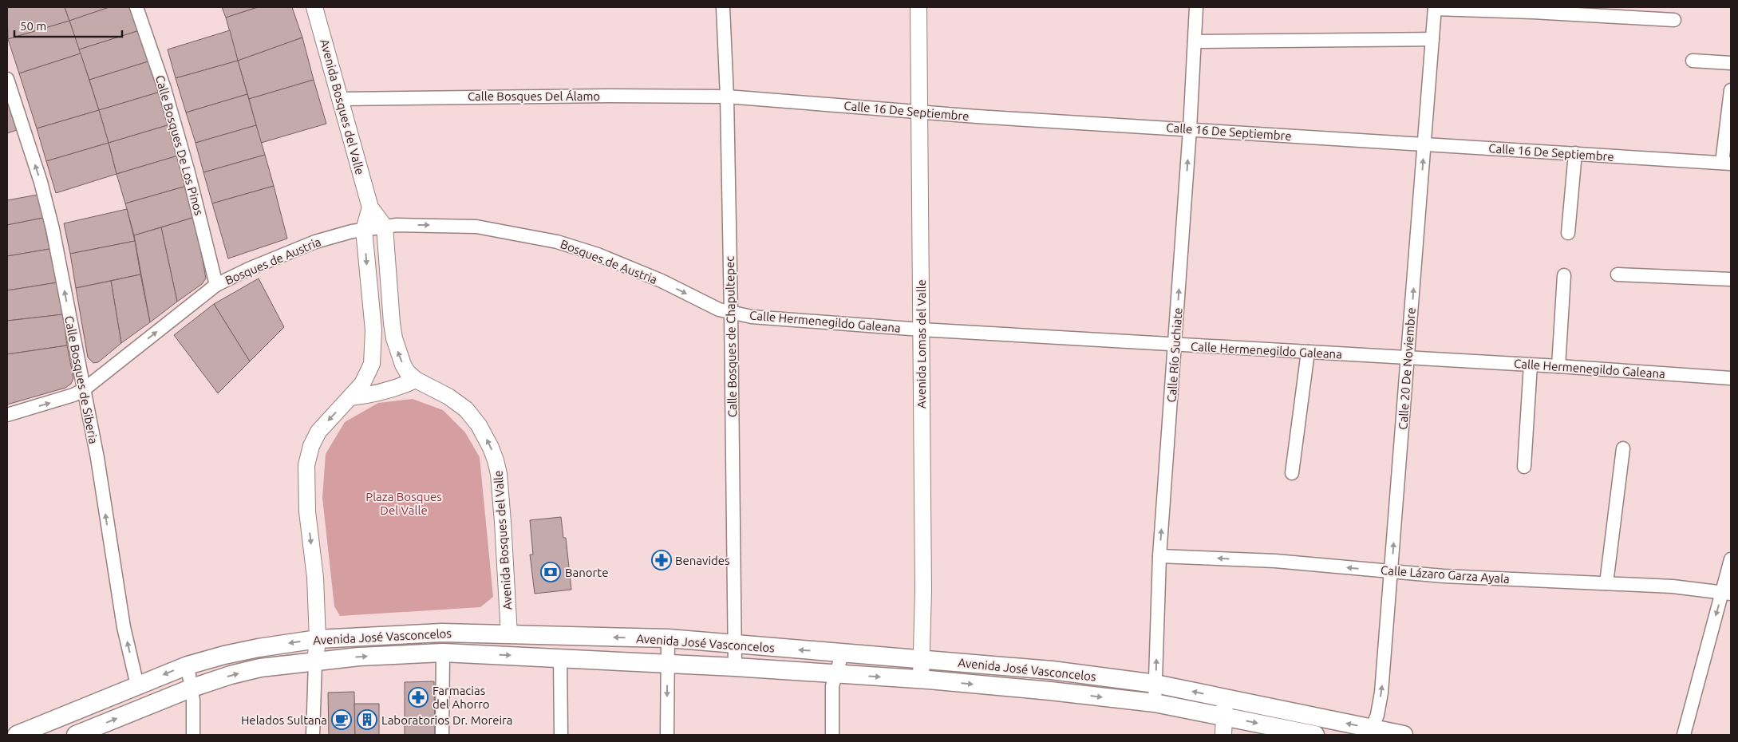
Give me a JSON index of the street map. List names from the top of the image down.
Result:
{
  "streets": {
    "main road": ["Avenida José Vasconcelos"],
    "street": [
      "Calle Bosques Del Álamo",
      "Avenida Bosques del Valle",
      "Calle 16 De Septiembre",
      "Calle Bosques De Los Pinos",
      "Bosques de Austria",
      "Calle Hermenegildo Galeana",
      "Calle Bosques de Chapultepec",
      "Avenida Lomas del Valle",
      "Calle Río Suchiate",
      "Calle 20 De Noviembre",
      "Calle Bosques de Siberia",
      "Calle Lázaro Garza Ayala"
    ]
  },
  "crossings": [
    ["Calle Bosques Del Álamo", "Avenida Bosques del Valle"],
    ["Calle Bosques Del Álamo", "Calle 16 De Septiembre"],
    ["Calle Bosques Del Álamo", "Calle Bosques de Chapultepec"],
    ["Avenida Bosques del Valle", "Bosques de Austria"],
    ["Avenida Bosques del Valle", "Avenida José Vasconcelos"],
    ["Calle 16 De Septiembre", "Calle Bosques de Chapultepec"],
    ["Calle 16 De Septiembre", "Avenida Lomas del Valle"],
    ["Calle 16 De Septiembre", "Calle Río Suchiate"],
    ["Calle 16 De Septiembre", "Calle 20 De Noviembre"],
    ["Calle Bosques De Los Pinos", "Bosques de Austria"],
    ["Bosques de Austria", "Calle Hermenegildo Galeana"],
    ["Bosques de Austria", "Calle Bosques de Chapultepec"],
    ["Bosques de Austria", "Calle Bosques de Siberia"],
    ["Calle Hermenegildo Galeana", "Calle Bosques de Chapultepec"],
    ["Calle Hermenegildo Galeana", "Avenida Lomas del Valle"],
    ["Calle Hermenegildo Galeana", "Calle Río Suchiate"],
    ["Calle Hermenegildo Galeana", "Calle 20 De Noviembre"],
    ["Calle Bosques de Chapultepec", "Avenida José Vasconcelos"],
    ["Avenida Lomas del Valle", "Avenida José Vasconcelos"],
    ["Calle Río Suchiate", "Calle Lázaro Garza Ayala"],
    ["Calle Río Suchiate", "Avenida José Vasconcelos"],
    ["Calle 20 De Noviembre", "Calle Lázaro Garza Ayala"],
    ["Calle 20 De Noviembre", "Avenida José Vasconcelos"],
    ["Calle Bosques de Siberia", "Avenida José Vasconcelos"]
  ],
  "one_way": [
    "Avenida Bosques del Valle",
    "Bosques de Austria",
    "Calle Río Suchiate",
    "Calle 20 De Noviembre",
    "Calle Bosques de Siberia",
    "Calle Lázaro Garza Ayala"
  ],
  "parks": ["Plaza Bosques Del Valle"],
  "places": {
    "pharmacy": ["Benavides", "Farmacias del Ahorro"],
    "bank": ["Banorte"],
    "cafe": ["Helados Sultana"],
    "building": ["Laboratorios Dr. Moreira"]
  },
  "scale_bar": "50 m"
}
